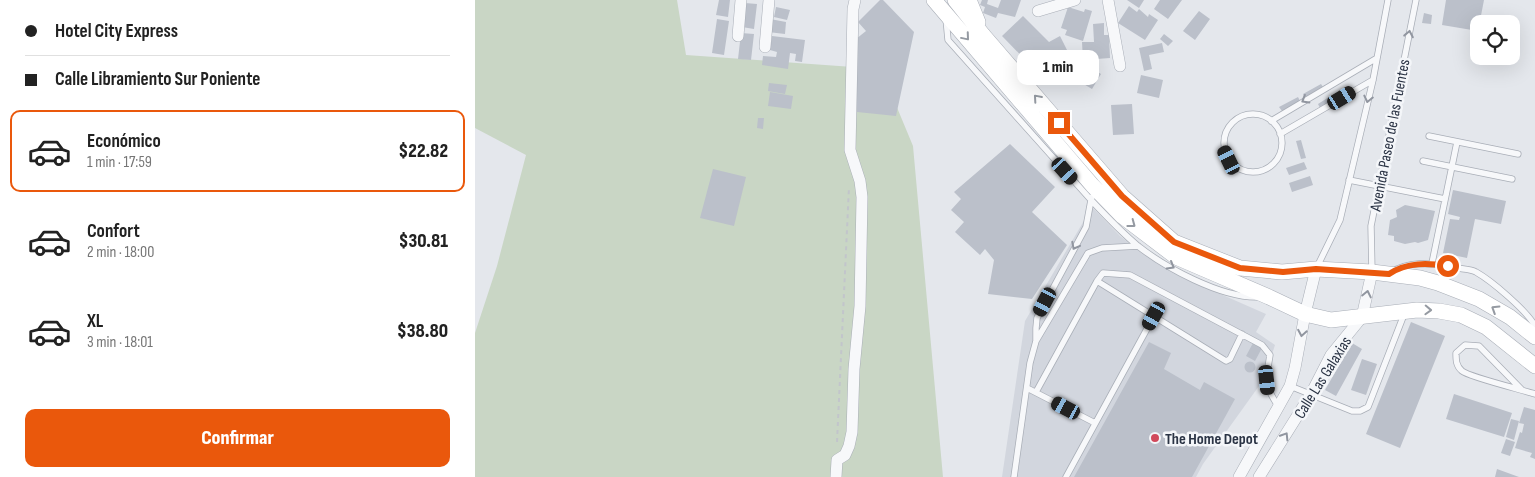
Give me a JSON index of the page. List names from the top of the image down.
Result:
{
  "streets": {
    "street": ["Calle Las Galaxias"],
    "lane": ["Avenida Paseo de las Fuentes"]
  },
  "crossings": [
    ["Avenida Paseo de las Fuentes", "Calle Las Galaxias"]
  ],
  "places": ["The Home Depot"],
  "page": {
    "banner": ["Hotel City Express", "Calle Libramiento Sur Poniente"],
    "bubble": "1 min",
    "list": [
      {
        "name": "Económico",
        "note": "1 min · 17:59",
        "value": "$22.82"
      },
      {
        "name": "Confort",
        "note": "2 min · 18:00",
        "value": "$30.81"
      },
      {
        "name": "XL",
        "note": "3 min · 18:01",
        "value": "$38.80"
      }
    ],
    "buttons": "Confirmar"
  }
}
